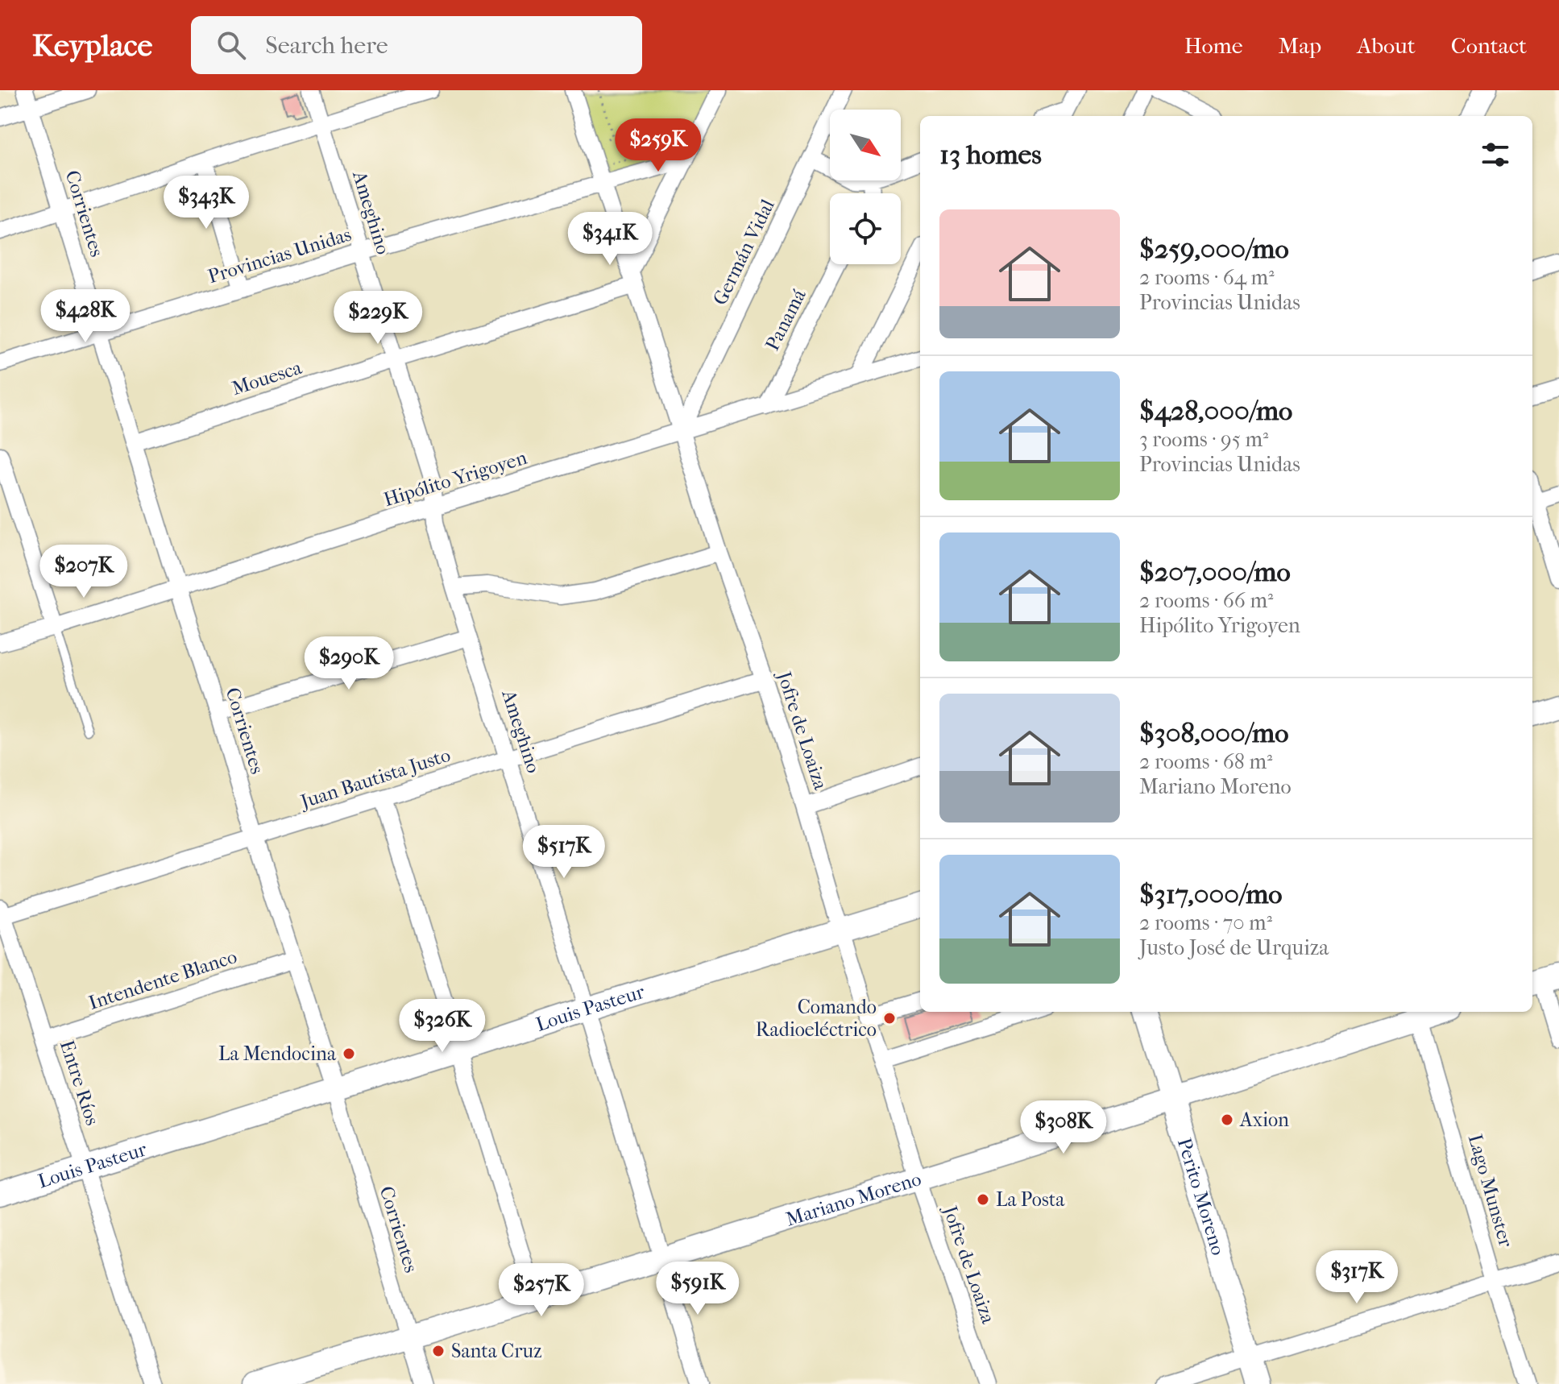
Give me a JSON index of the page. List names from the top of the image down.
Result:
{
  "streets": {
    "main road": ["Louis Pasteur", "Perito Moreno", "Mariano Moreno"],
    "street": [
      "Ameghino",
      "Corrientes",
      "Germán Vidal",
      "Provincias Unidas",
      "Panamá",
      "Mouesca",
      "Hipólito Yrigoyen",
      "Jofre de Loaiza",
      "Juan Bautista Justo",
      "Intendente Blanco",
      "Entre Ríos",
      "Lago Munster"
    ]
  },
  "crossings": [
    ["Ameghino", "Provincias Unidas"],
    ["Ameghino", "Mouesca"],
    ["Ameghino", "Hipólito Yrigoyen"],
    ["Ameghino", "Juan Bautista Justo"],
    ["Ameghino", "Louis Pasteur"],
    ["Ameghino", "Mariano Moreno"],
    ["Corrientes", "Provincias Unidas"],
    ["Corrientes", "Mouesca"],
    ["Corrientes", "Hipólito Yrigoyen"],
    ["Corrientes", "Juan Bautista Justo"],
    ["Corrientes", "Intendente Blanco"],
    ["Corrientes", "Louis Pasteur"],
    ["Corrientes", "Mariano Moreno"],
    ["Germán Vidal", "Hipólito Yrigoyen"],
    ["Germán Vidal", "Jofre de Loaiza"],
    ["Provincias Unidas", "Jofre de Loaiza"],
    ["Panamá", "Hipólito Yrigoyen"],
    ["Mouesca", "Jofre de Loaiza"],
    ["Hipólito Yrigoyen", "Jofre de Loaiza"],
    ["Jofre de Loaiza", "Juan Bautista Justo"],
    ["Jofre de Loaiza", "Louis Pasteur"],
    ["Jofre de Loaiza", "Mariano Moreno"],
    ["Juan Bautista Justo", "Entre Ríos"],
    ["Intendente Blanco", "Entre Ríos"],
    ["Louis Pasteur", "Entre Ríos"],
    ["Lago Munster", "Mariano Moreno"],
    ["Perito Moreno", "Mariano Moreno"]
  ],
  "places": [
    "Comando Radioeléctrico",
    "La Mendocina",
    "Axion",
    "La Posta",
    "Santa Cruz"
  ],
  "north": "bottom right",
  "page": {
    "header": "Keyplace",
    "search": "Search here",
    "nav": [
      "Home",
      "Map",
      "About",
      "Contact"
    ],
    "heading": "13 homes",
    "price": [
      "$259K",
      "$343K",
      "$341K",
      "$428K",
      "$229K",
      "$207K",
      "$290K",
      "$517K",
      "$326K",
      "$308K",
      "$317K",
      "$591K",
      "$257K"
    ],
    "list": [
      {
        "name": "$259,000/mo",
        "note": "2 rooms · 64 m² · Provincias Unidas"
      },
      {
        "name": "$428,000/mo",
        "note": "3 rooms · 95 m² · Provincias Unidas"
      },
      {
        "name": "$207,000/mo",
        "note": "2 rooms · 66 m² · Hipólito Yrigoyen"
      },
      {
        "name": "$308,000/mo",
        "note": "2 rooms · 68 m² · Mariano Moreno"
      },
      {
        "name": "$317,000/mo",
        "note": "2 rooms · 70 m² · Justo José de Urquiza"
      }
    ]
  }
}
